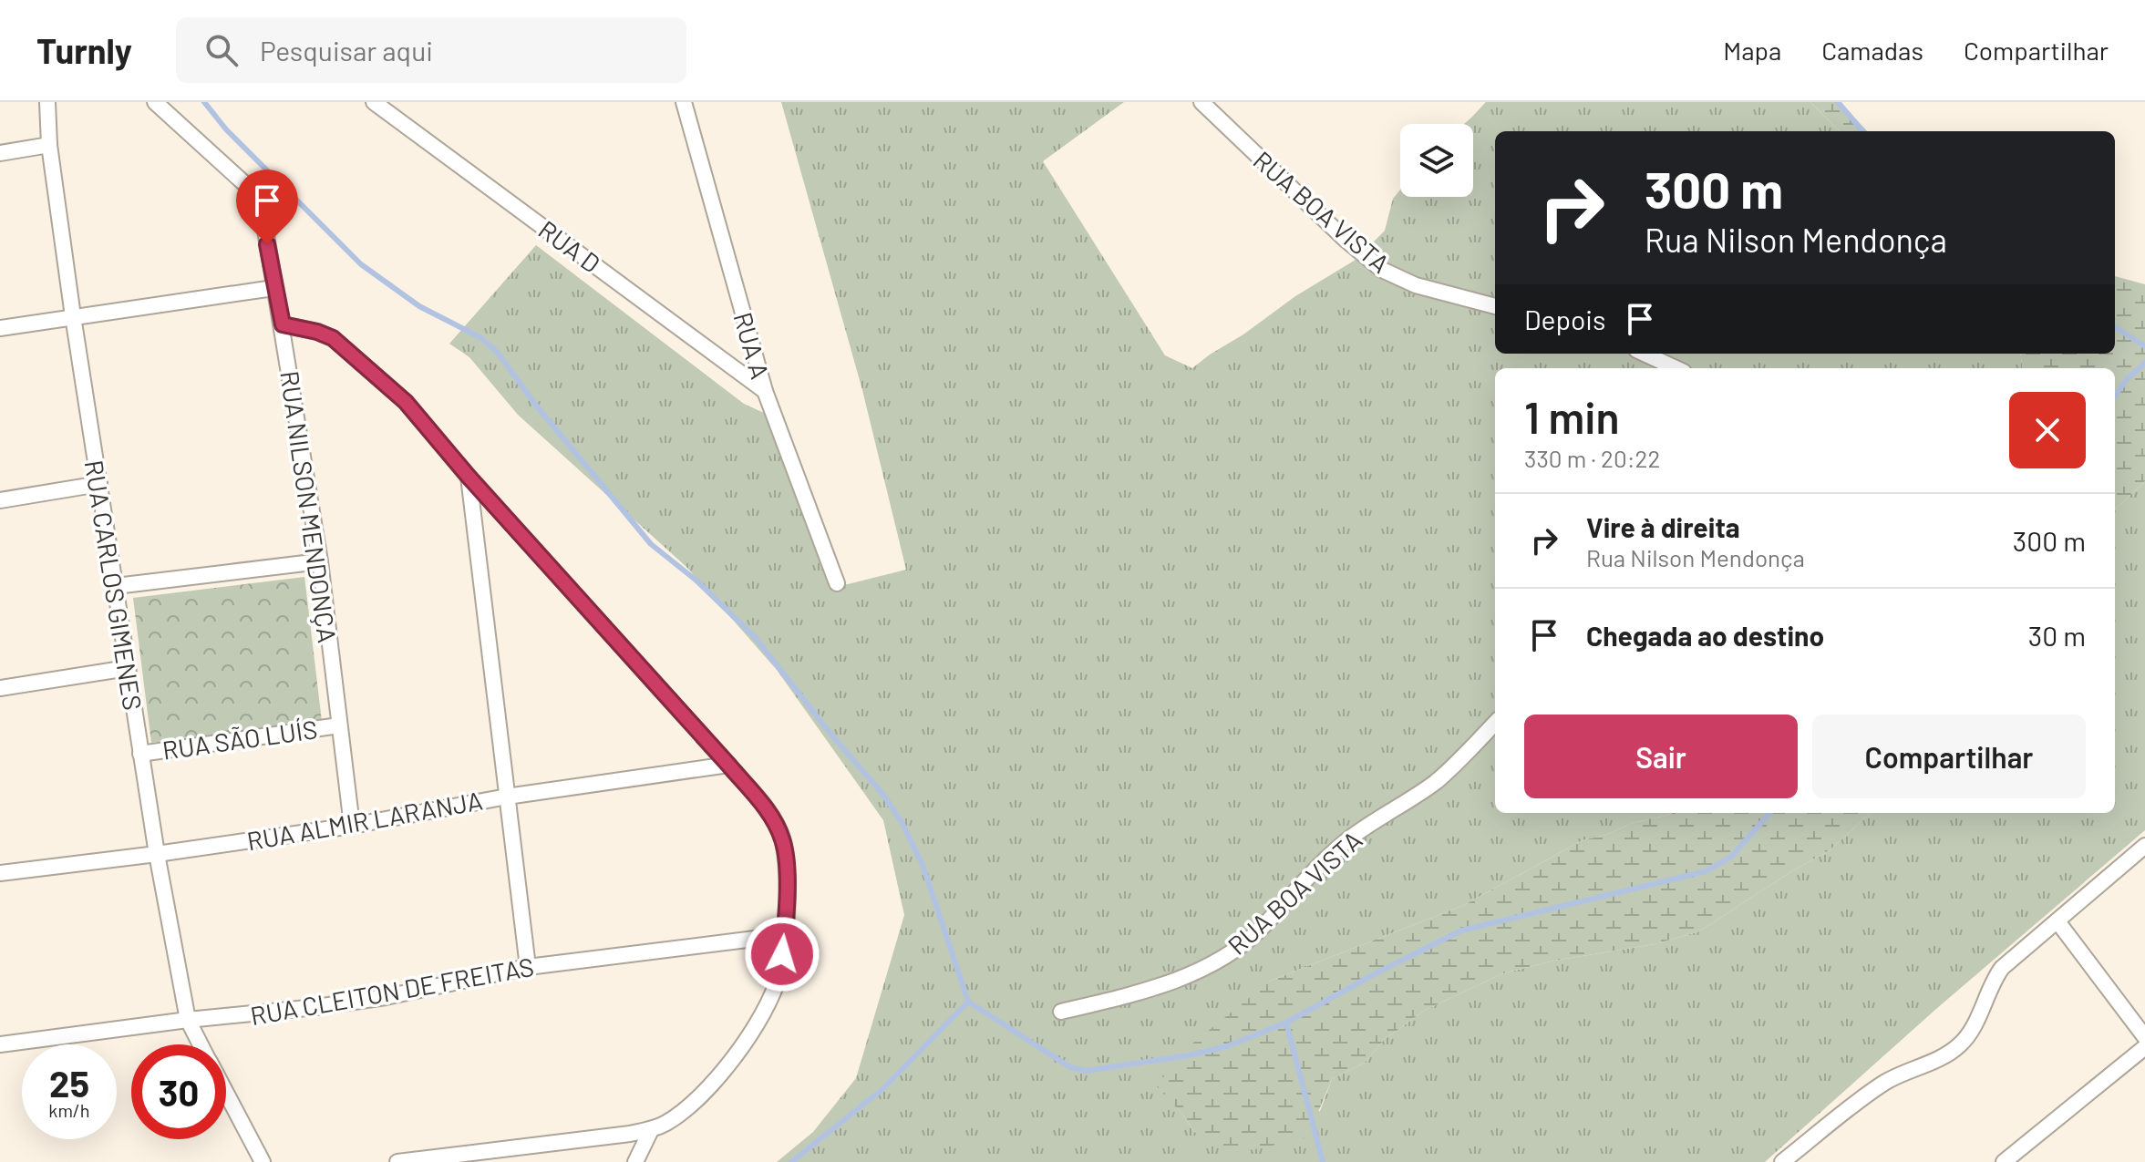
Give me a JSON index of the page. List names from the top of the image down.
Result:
{
  "streets": {
    "street": [
      "RUA BOA VISTA",
      "RUA D",
      "RUA A",
      "RUA NILSON MENDONÇA",
      "RUA CARLOS GIMENES",
      "RUA SÃO LUÍS",
      "RUA ALMIR LARANJA",
      "RUA CLEITON DE FREITAS"
    ]
  },
  "crossings": [
    ["RUA D", "RUA A"],
    ["RUA NILSON MENDONÇA", "RUA SÃO LUÍS"],
    ["RUA NILSON MENDONÇA", "RUA ALMIR LARANJA"],
    ["RUA CARLOS GIMENES", "RUA SÃO LUÍS"],
    ["RUA CARLOS GIMENES", "RUA ALMIR LARANJA"],
    ["RUA CARLOS GIMENES", "RUA CLEITON DE FREITAS"]
  ],
  "page": {
    "header": "Turnly",
    "search": "Pesquisar aqui",
    "nav": ["Mapa", "Camadas", "Compartilhar"],
    "turn": ["300 m", "Rua Nilson Mendonça"],
    "then": "Depois",
    "heading": ["1 min", "330 m · 20:22"],
    "list": [
      {
        "name": "Vire à direita",
        "note": "Rua Nilson Mendonça",
        "value": "300 m"
      },
      {
        "name": "Chegada ao destino",
        "value": "30 m"
      }
    ],
    "buttons": ["Sair", "Compartilhar"],
    "speed": "25 km/h",
    "limit": "30"
  }
}
